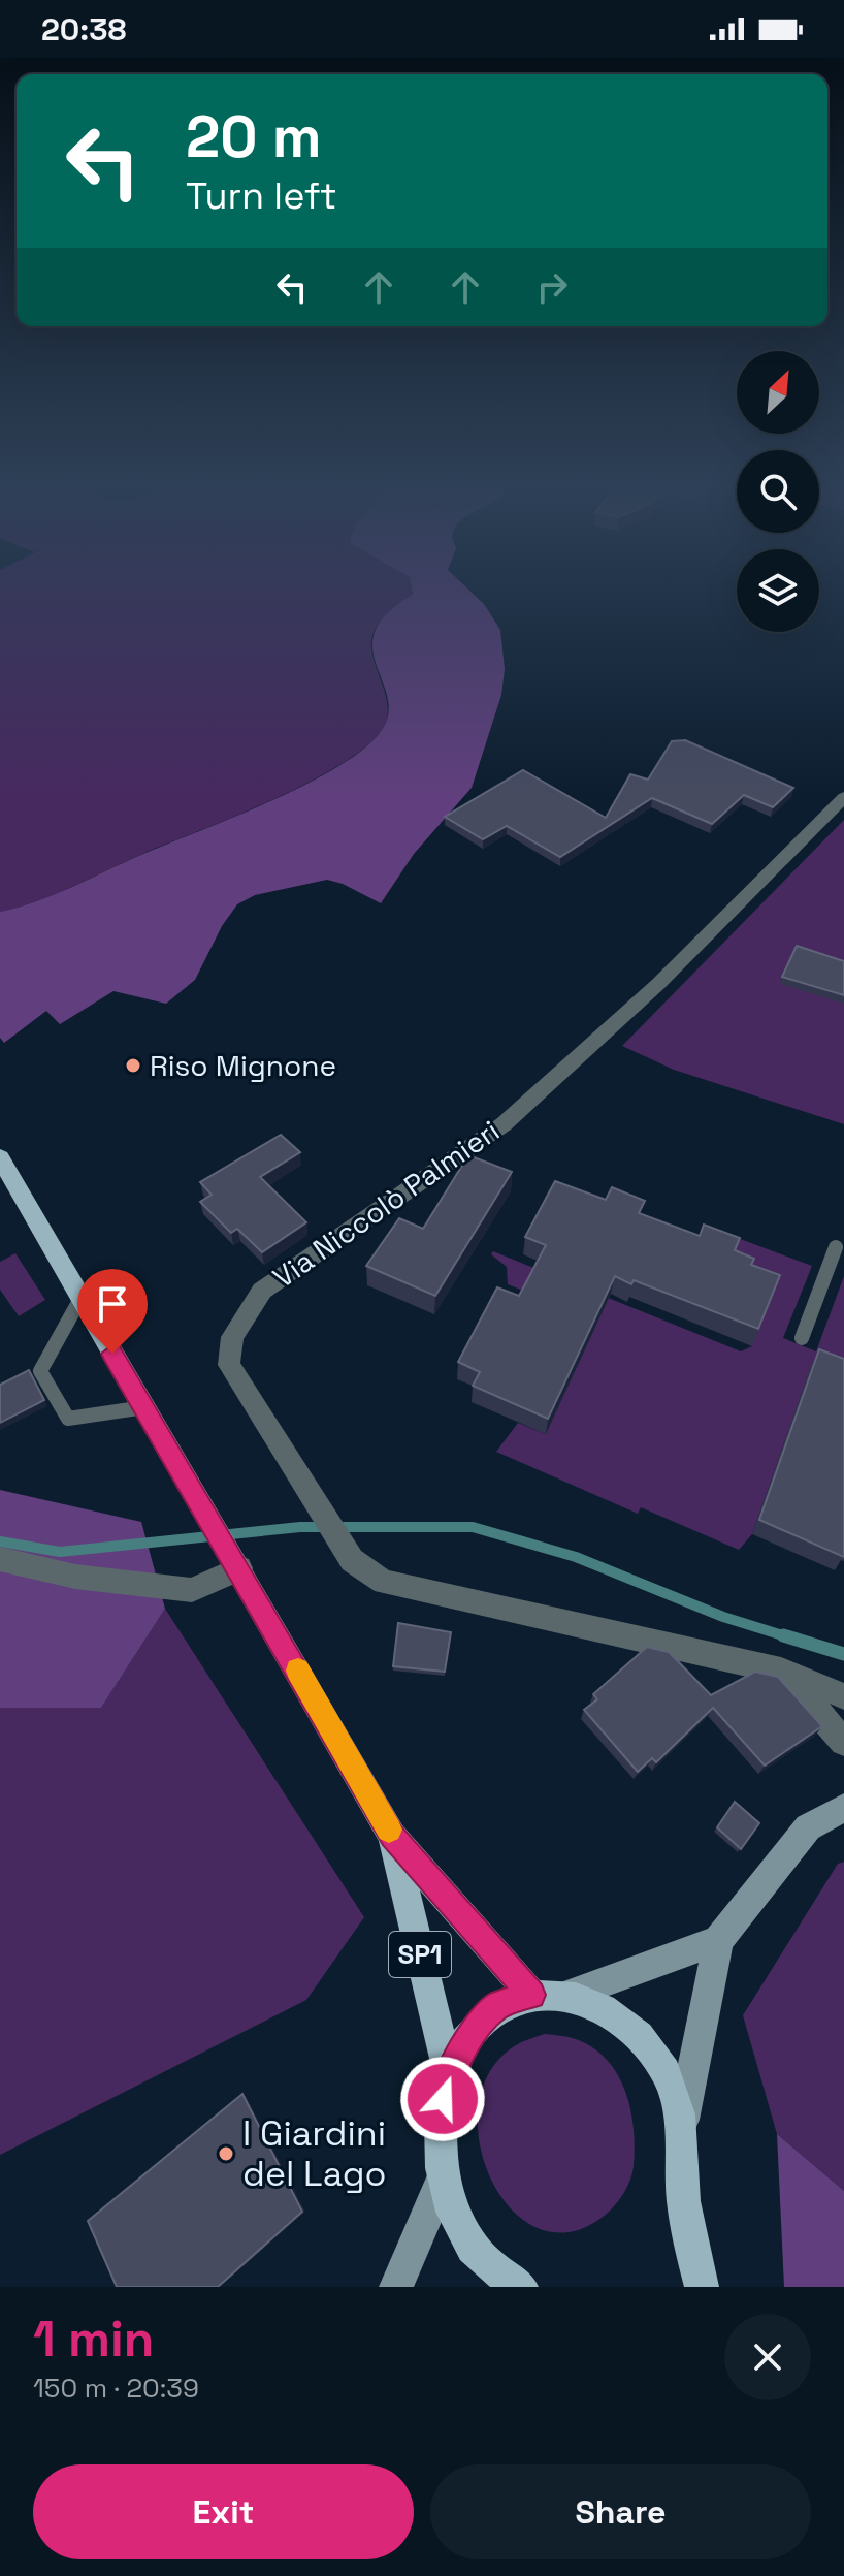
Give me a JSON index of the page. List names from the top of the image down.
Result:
{
  "streets": {
    "main road": ["SP1"],
    "street": ["Via Niccolò Palmieri"]
  },
  "places": ["Riso Mignone", "I Giardini del Lago"],
  "north": "top right",
  "page": {
    "status": "20:38",
    "turn": ["20 m", "Turn left"],
    "heading": ["1 min", "150 m · 20:39"],
    "buttons": ["Exit", "Share"]
  }
}
